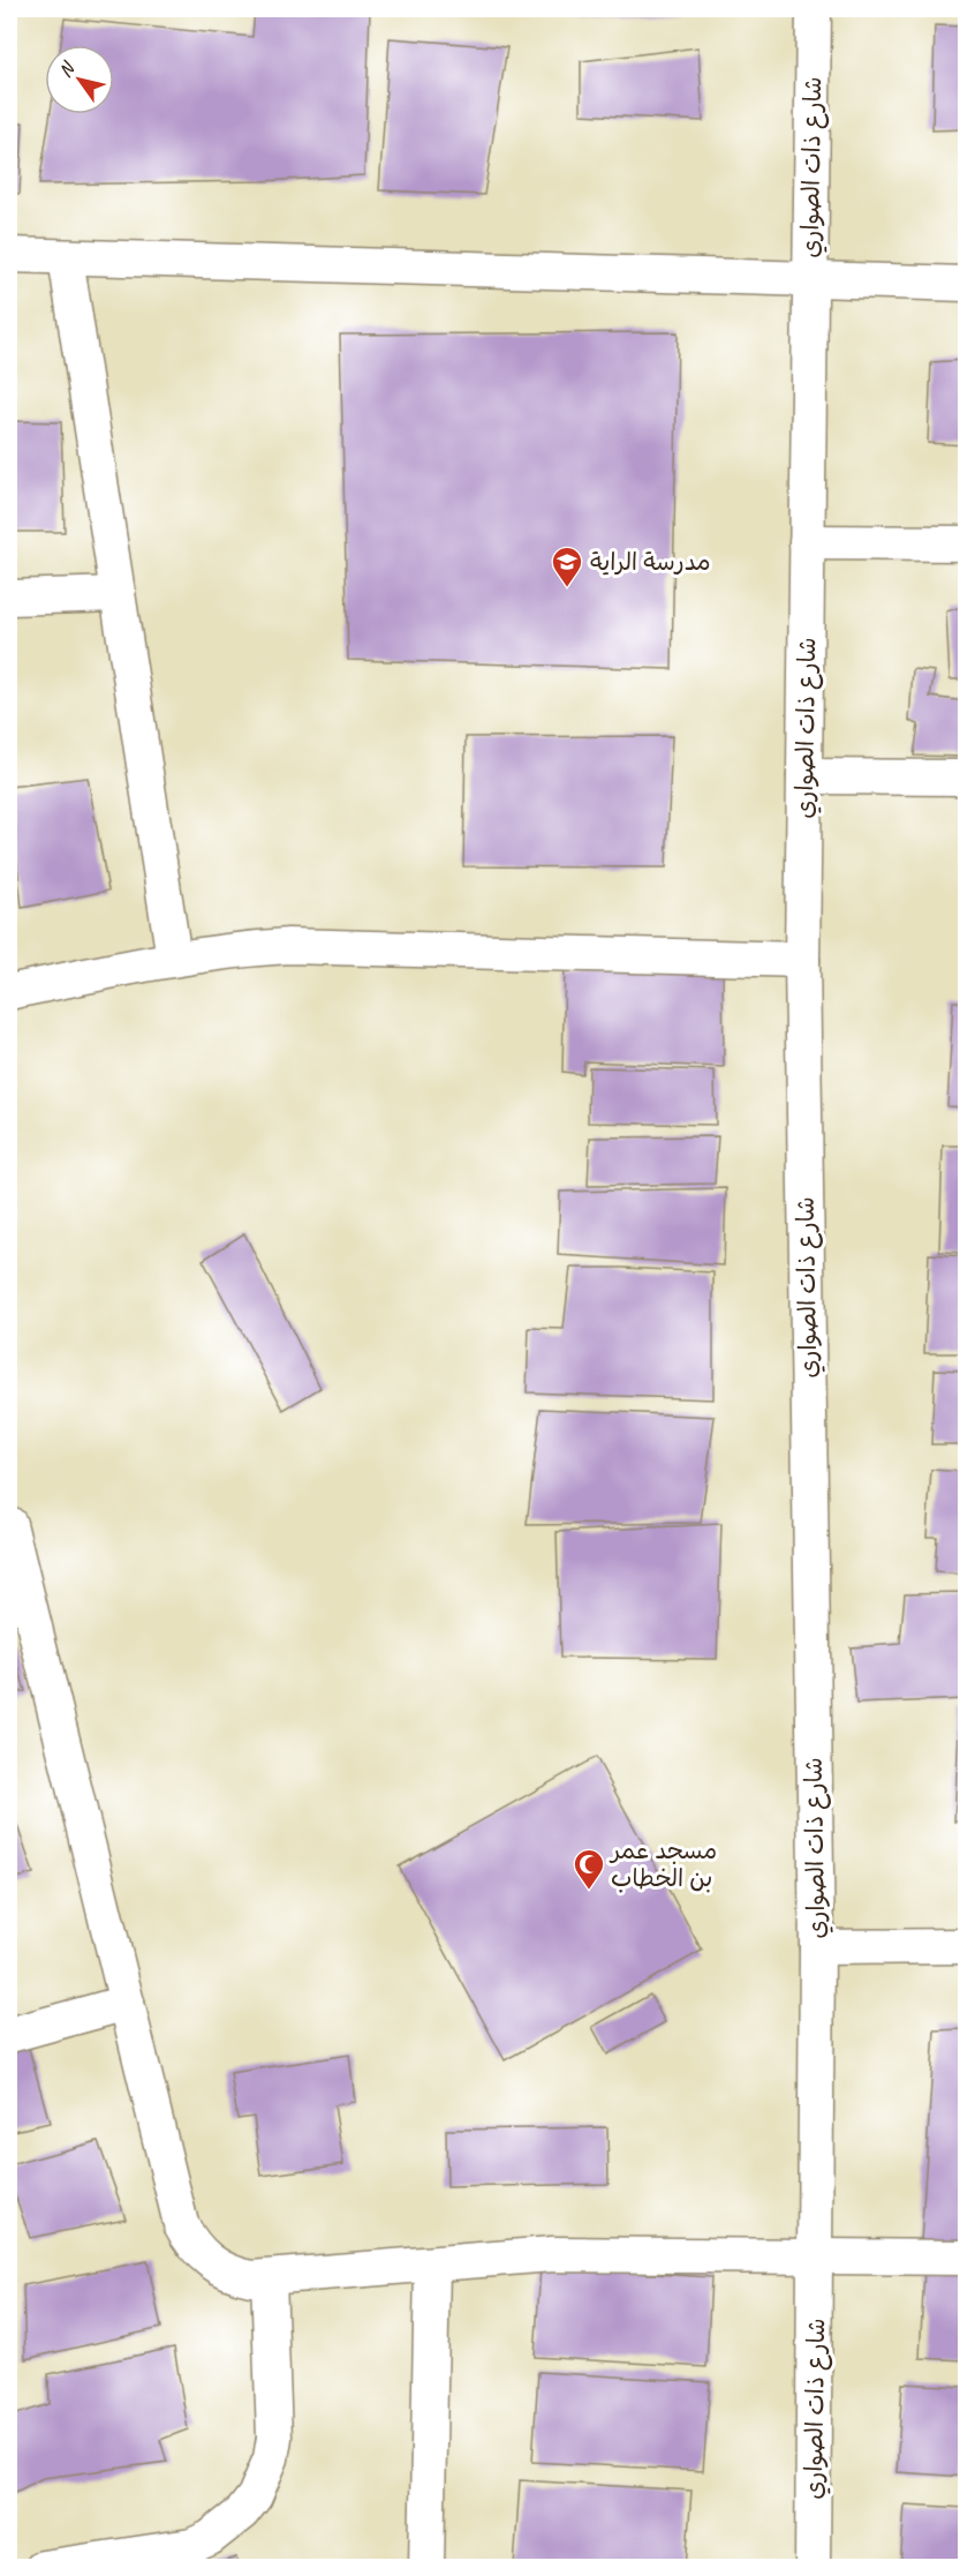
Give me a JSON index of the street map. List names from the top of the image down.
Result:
{
  "streets": {
    "street": ["شارع ذات الصواري"]
  },
  "places": {
    "school or university": ["مدرسة الراية"],
    "mosque": ["مسجد عمر بن الخطاب"]
  },
  "north": "top left"
}
